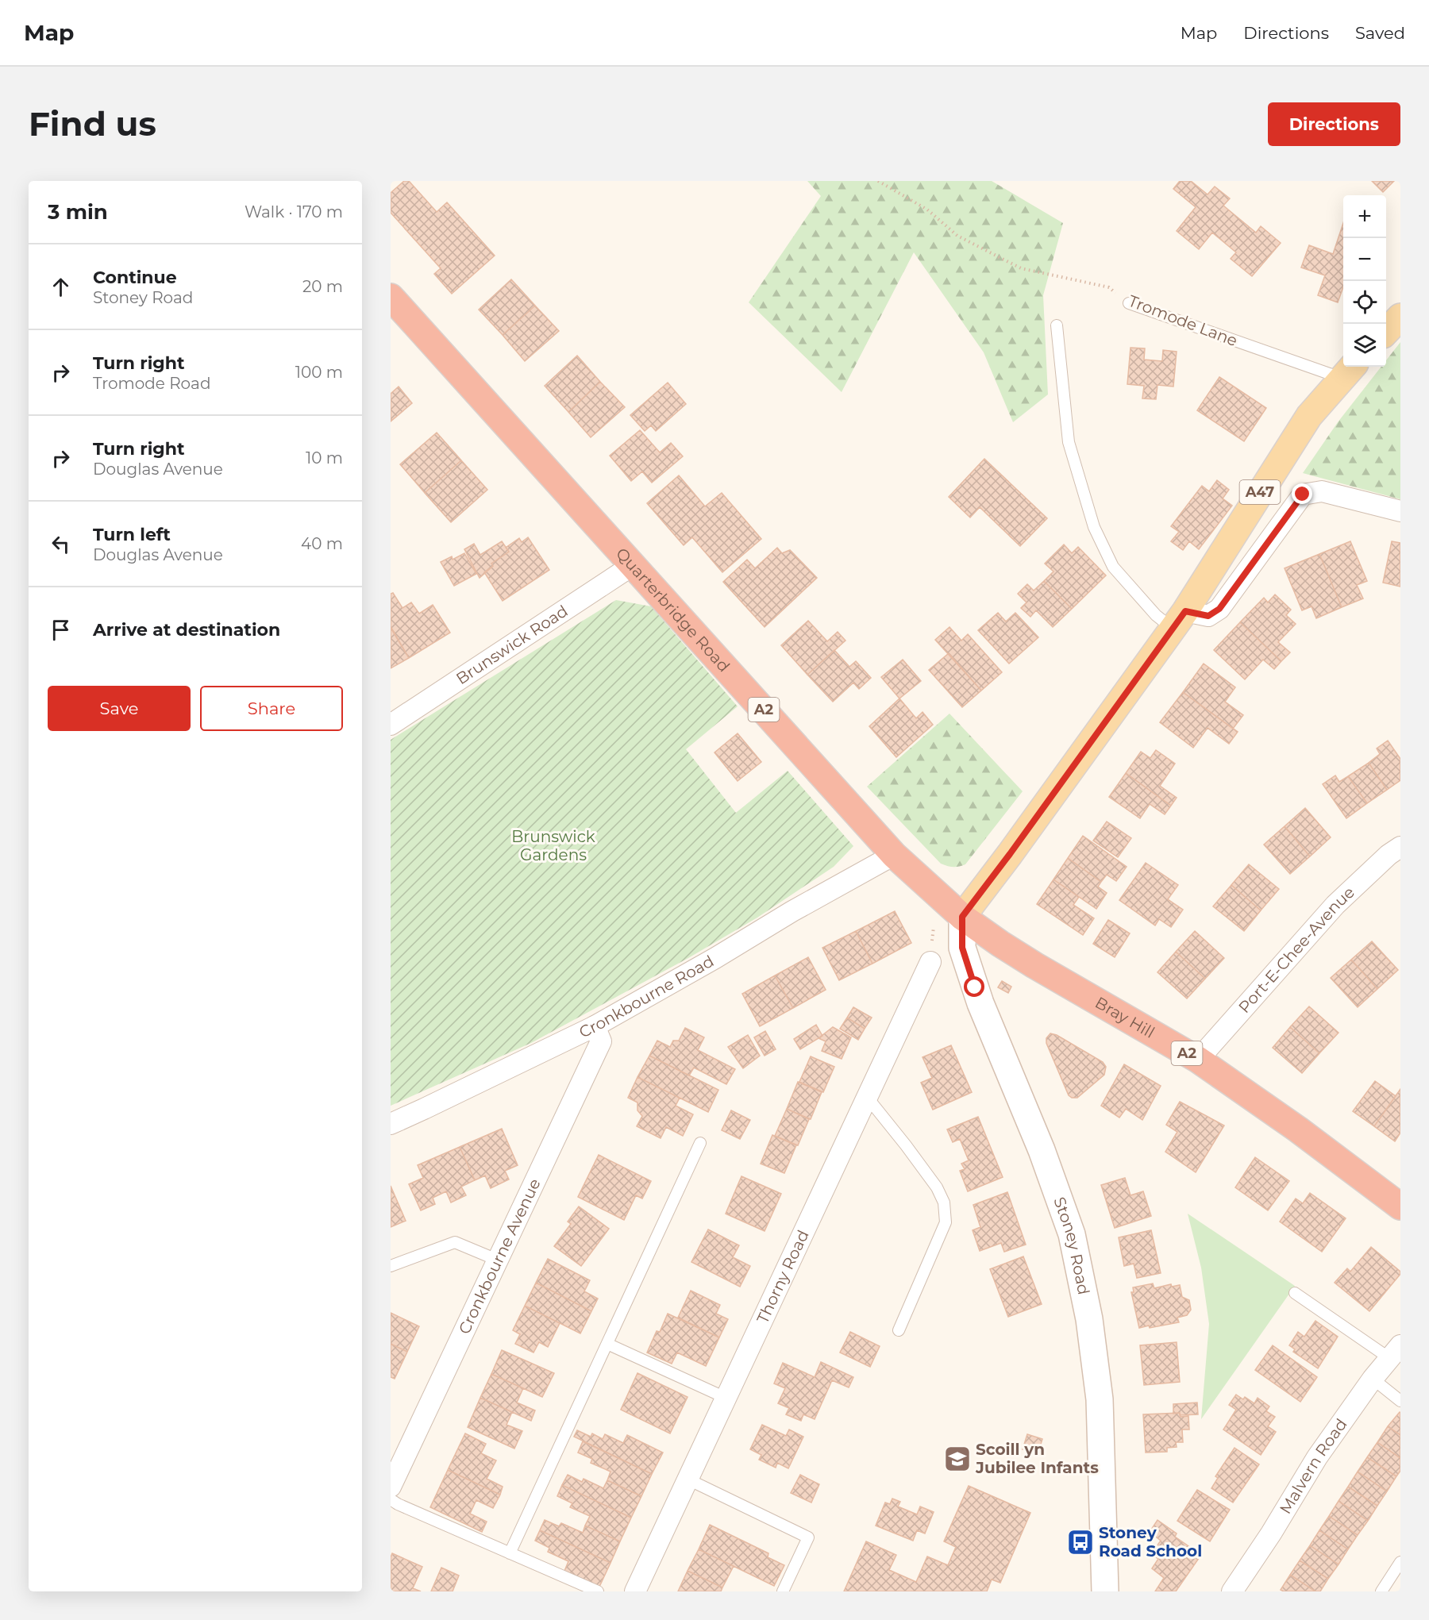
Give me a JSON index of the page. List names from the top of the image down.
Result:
{
  "streets": {
    "highway": ["Quarterbridge Road", "A2", "Bray Hill"],
    "main road": ["A47"],
    "street": [
      "Brunswick Road",
      "Port-E-Chee-Avenue",
      "Cronkbourne Road",
      "Stoney Road",
      "Cronkbourne Avenue",
      "Thorny Road",
      "Malvern Road"
    ],
    "lane": ["Tromode Lane"]
  },
  "crossings": [
    ["Tromode Lane", "A47"],
    ["A47", "Quarterbridge Road"],
    ["A47", "Bray Hill"],
    ["A47", "Stoney Road"],
    ["Quarterbridge Road", "Brunswick Road"],
    ["Quarterbridge Road", "Cronkbourne Road"],
    ["Quarterbridge Road", "Bray Hill"],
    ["Quarterbridge Road", "Stoney Road"],
    ["Port-E-Chee-Avenue", "Bray Hill"],
    ["Cronkbourne Road", "Cronkbourne Avenue"],
    ["Bray Hill", "Stoney Road"]
  ],
  "parks": ["Brunswick Gardens"],
  "places": {
    "school or university": ["Scoill yn Jubilee Infants"],
    "bus stop": ["Stoney Road School"]
  },
  "page": {
    "header": "Map",
    "nav": ["Map", "Directions", "Saved"],
    "buttons": [
      "Directions",
      ["Save", "Share"]
    ],
    "title": "Find us",
    "heading": ["3 min", "Walk · 170 m"],
    "map_buttons": ["+", "−"],
    "list": [
      ["Continue", "Stoney Road", "20 m"],
      ["Turn right", "Tromode Road", "100 m"],
      ["Turn right", "Douglas Avenue", "10 m"],
      ["Turn left", "Douglas Avenue", "40 m"],
      "Arrive at destination"
    ]
  }
}
